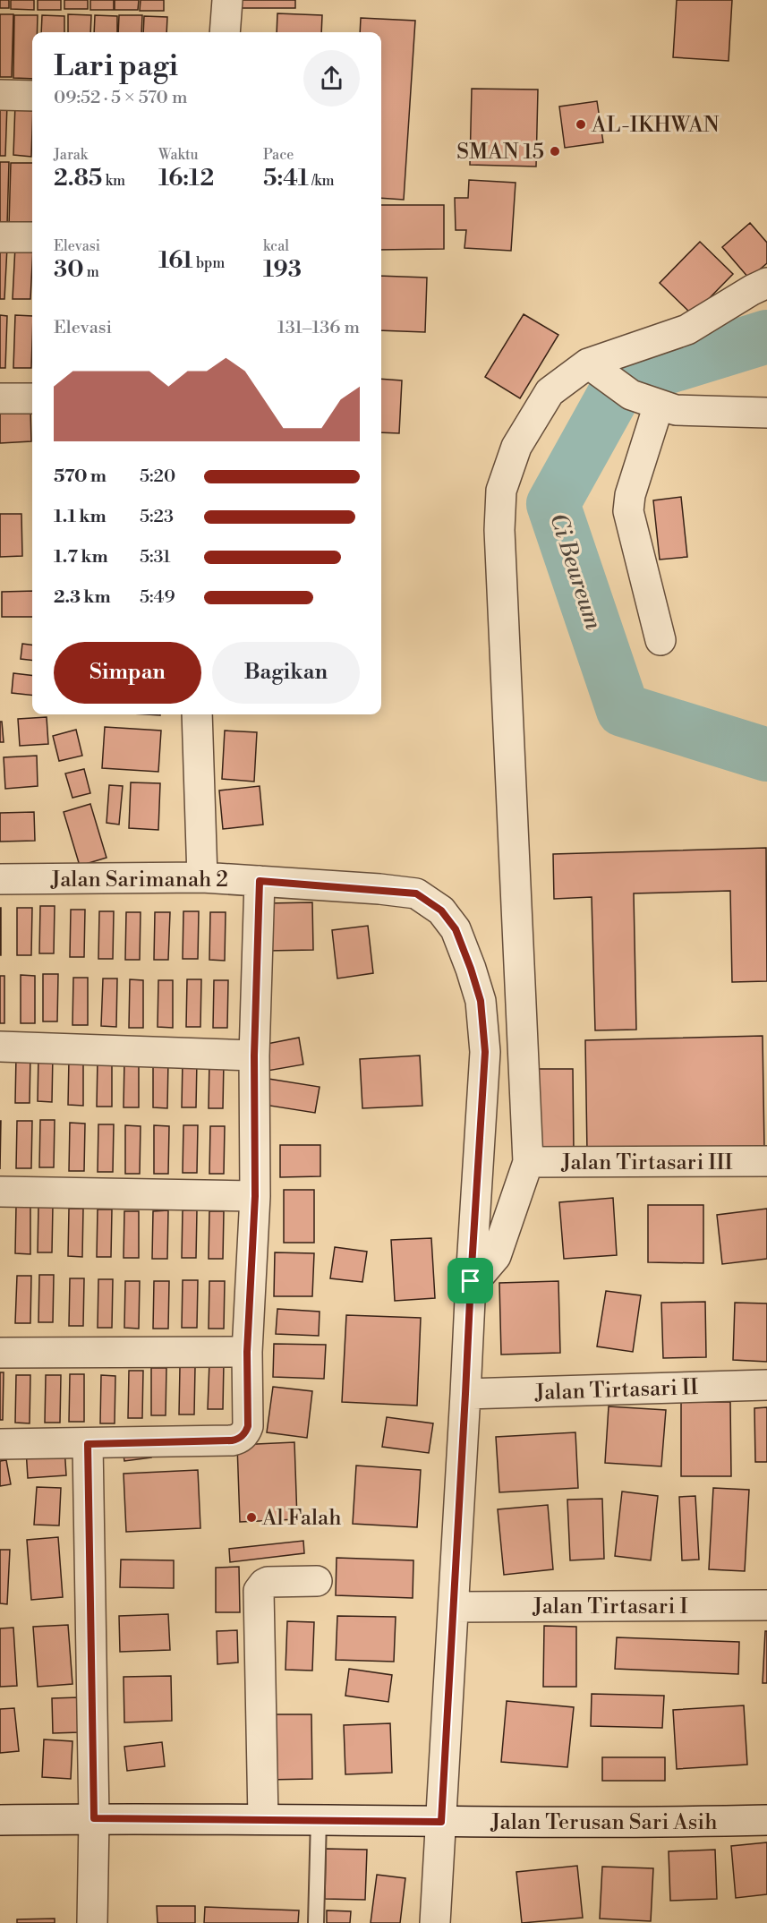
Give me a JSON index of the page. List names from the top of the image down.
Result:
{
  "streets": {
    "street": [
      "Jalan Sarimanah 2",
      "Jalan Tirtasari III",
      "Jalan Tirtasari II",
      "Jalan Tirtasari I",
      "Jalan Terusan Sari Asih"
    ]
  },
  "crossings": [
    ["Jalan Sarimanah 2", "Jalan Tirtasari II"],
    ["Jalan Sarimanah 2", "Jalan Tirtasari I"],
    ["Jalan Sarimanah 2", "Jalan Terusan Sari Asih"]
  ],
  "water": ["Ci Beureum"],
  "places": ["AL-IKHWAN", "SMAN 15", "Al Falah"],
  "page": {
    "heading": ["Lari pagi", "09:52 · 5 × 570 m"],
    "stats": [
      ["Jarak", "2.85 km"],
      ["Waktu", "16:12"],
      ["Pace", "5:41 /km"],
      ["Elevasi", "30 m"],
      ["161 bpm"],
      ["kcal", "193"]
    ],
    "chart": ["Elevasi", "131–136 m"],
    "list": [
      {
        "name": "570 m",
        "note": "5:20"
      },
      {
        "name": "1.1 km",
        "note": "5:23"
      },
      {
        "name": "1.7 km",
        "note": "5:31"
      },
      {
        "name": "2.3 km",
        "note": "5:49"
      }
    ],
    "buttons": ["Simpan", "Bagikan"]
  }
}
